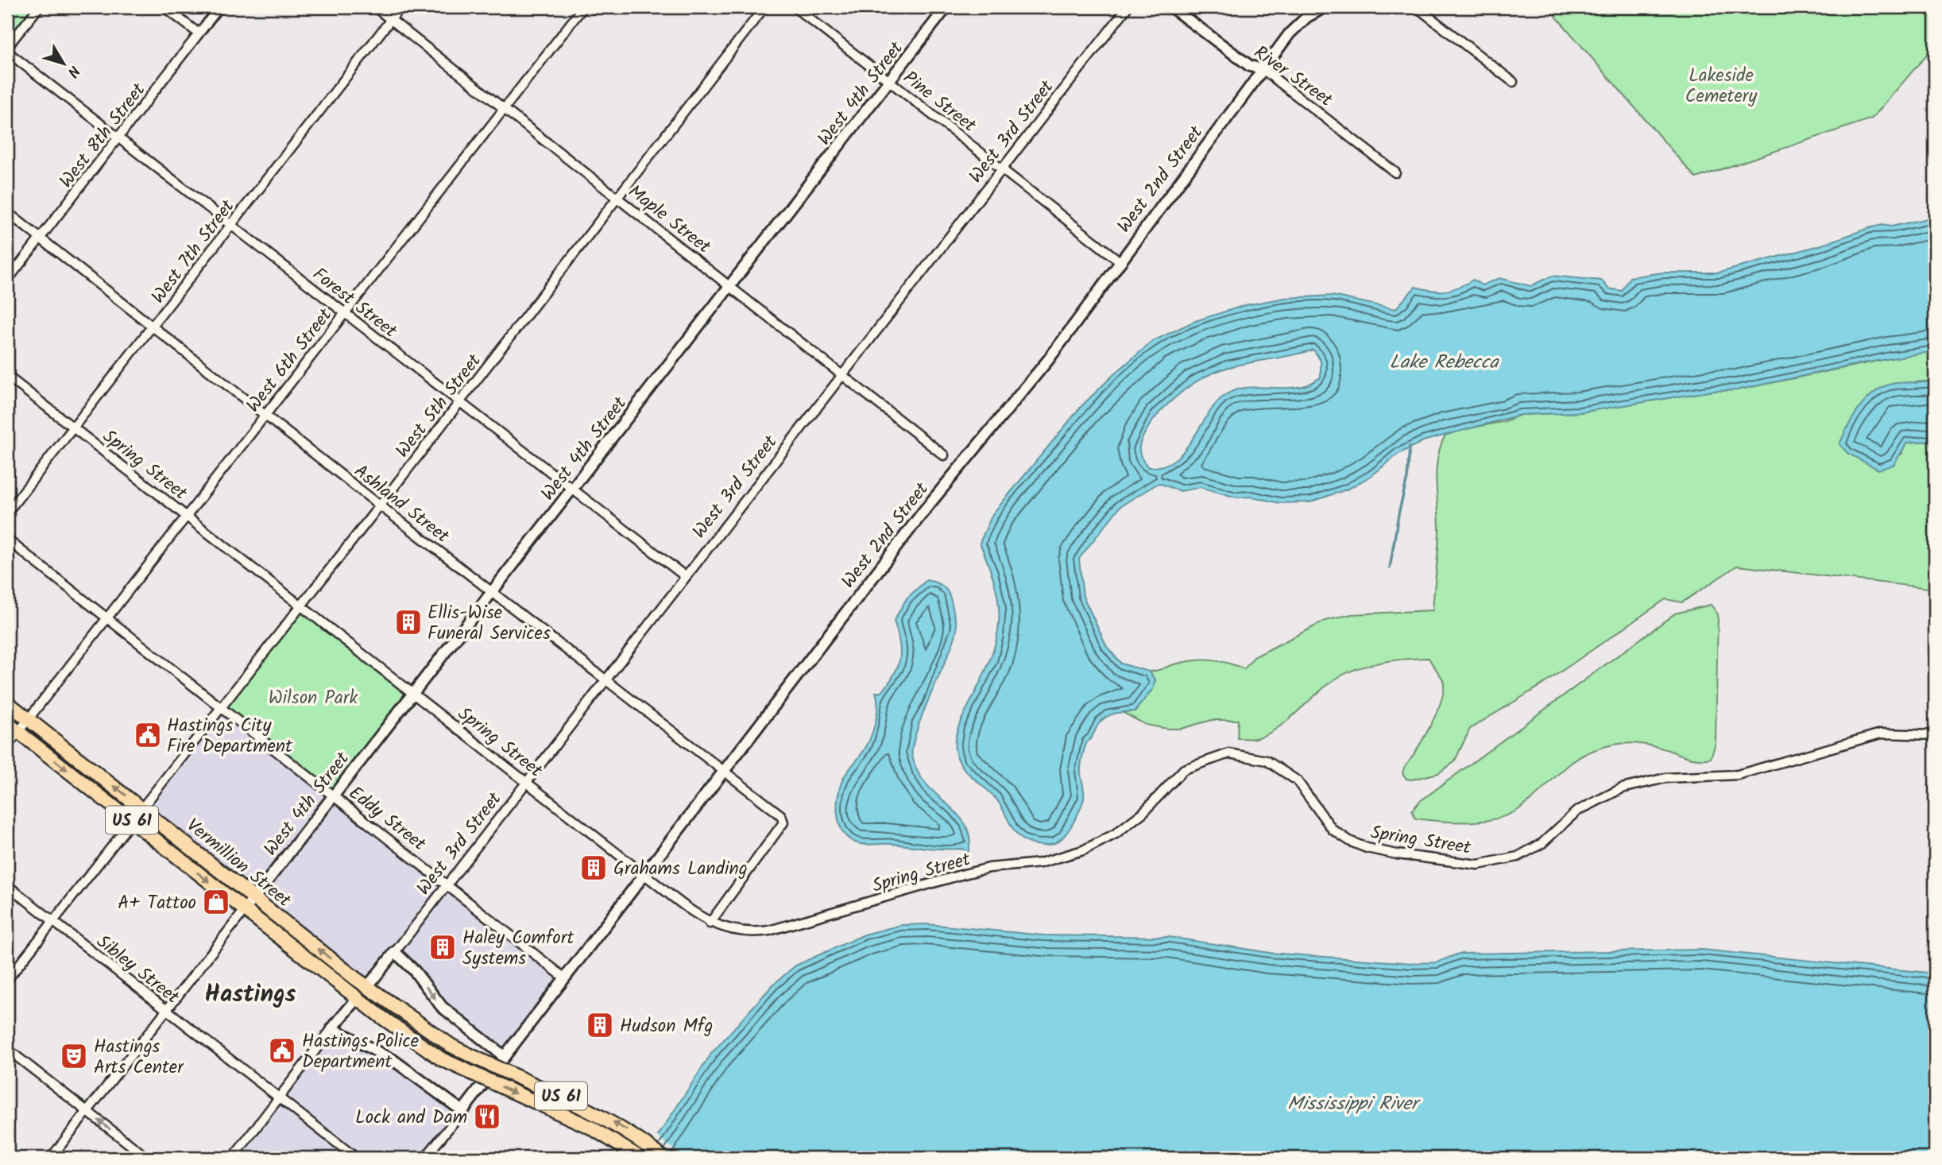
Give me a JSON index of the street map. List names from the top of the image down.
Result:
{
  "streets": {
    "highway": ["US 61", "Vermillion Street"],
    "street": [
      "River Street",
      "West 4th Street",
      "Pine Street",
      "West 3rd Street",
      "West 8th Street",
      "West 2nd Street",
      "Maple Street",
      "West 7th Street",
      "Forest Street",
      "West 6th Street",
      "West 5th Street",
      "Spring Street",
      "Ashland Street",
      "Eddy Street",
      "Sibley Street"
    ]
  },
  "crossings": [
    ["River Street", "West 2nd Street"],
    ["West 4th Street", "Pine Street"],
    ["West 4th Street", "Maple Street"],
    ["West 4th Street", "Forest Street"],
    ["West 4th Street", "Spring Street"],
    ["West 4th Street", "Ashland Street"],
    ["West 4th Street", "Eddy Street"],
    ["West 4th Street", "Vermillion Street"],
    ["Pine Street", "West 3rd Street"],
    ["Pine Street", "West 2nd Street"],
    ["West 3rd Street", "Maple Street"],
    ["West 3rd Street", "Forest Street"],
    ["West 3rd Street", "Spring Street"],
    ["West 3rd Street", "Ashland Street"],
    ["West 3rd Street", "Eddy Street"],
    ["West 3rd Street", "Vermillion Street"],
    ["West 8th Street", "Forest Street"],
    ["West 8th Street", "Ashland Street"],
    ["West 2nd Street", "Spring Street"],
    ["West 2nd Street", "Ashland Street"],
    ["West 2nd Street", "Eddy Street"],
    ["Maple Street", "West 7th Street"],
    ["Maple Street", "West 6th Street"],
    ["Maple Street", "West 5th Street"],
    ["West 7th Street", "Forest Street"],
    ["West 7th Street", "Spring Street"],
    ["West 7th Street", "Ashland Street"],
    ["Forest Street", "West 6th Street"],
    ["Forest Street", "West 5th Street"],
    ["West 6th Street", "Spring Street"],
    ["West 6th Street", "Ashland Street"],
    ["West 6th Street", "Eddy Street"],
    ["West 6th Street", "Vermillion Street"],
    ["West 5th Street", "Spring Street"],
    ["West 5th Street", "Ashland Street"],
    ["West 5th Street", "Eddy Street"],
    ["West 5th Street", "Vermillion Street"],
    ["West 5th Street", "Sibley Street"],
    ["Spring Street", "Ashland Street"]
  ],
  "districts": ["Hastings"],
  "water": ["Lake Rebecca", "Mississippi River"],
  "parks": ["Lakeside Cemetery", "Wilson Park"],
  "places": {
    "building": [
      "Ellis-Wise Funeral Services",
      "Grahams Landing",
      "Haley Comfort Systems",
      "Hudson Mfg"
    ],
    "public building": ["Hastings City Fire Department", "Hastings Police Department"],
    "shop": ["A+ Tattoo"],
    "theatre": ["Hastings Arts Center"],
    "restaurant": ["Lock and Dam"]
  },
  "north": "bottom right"
}
